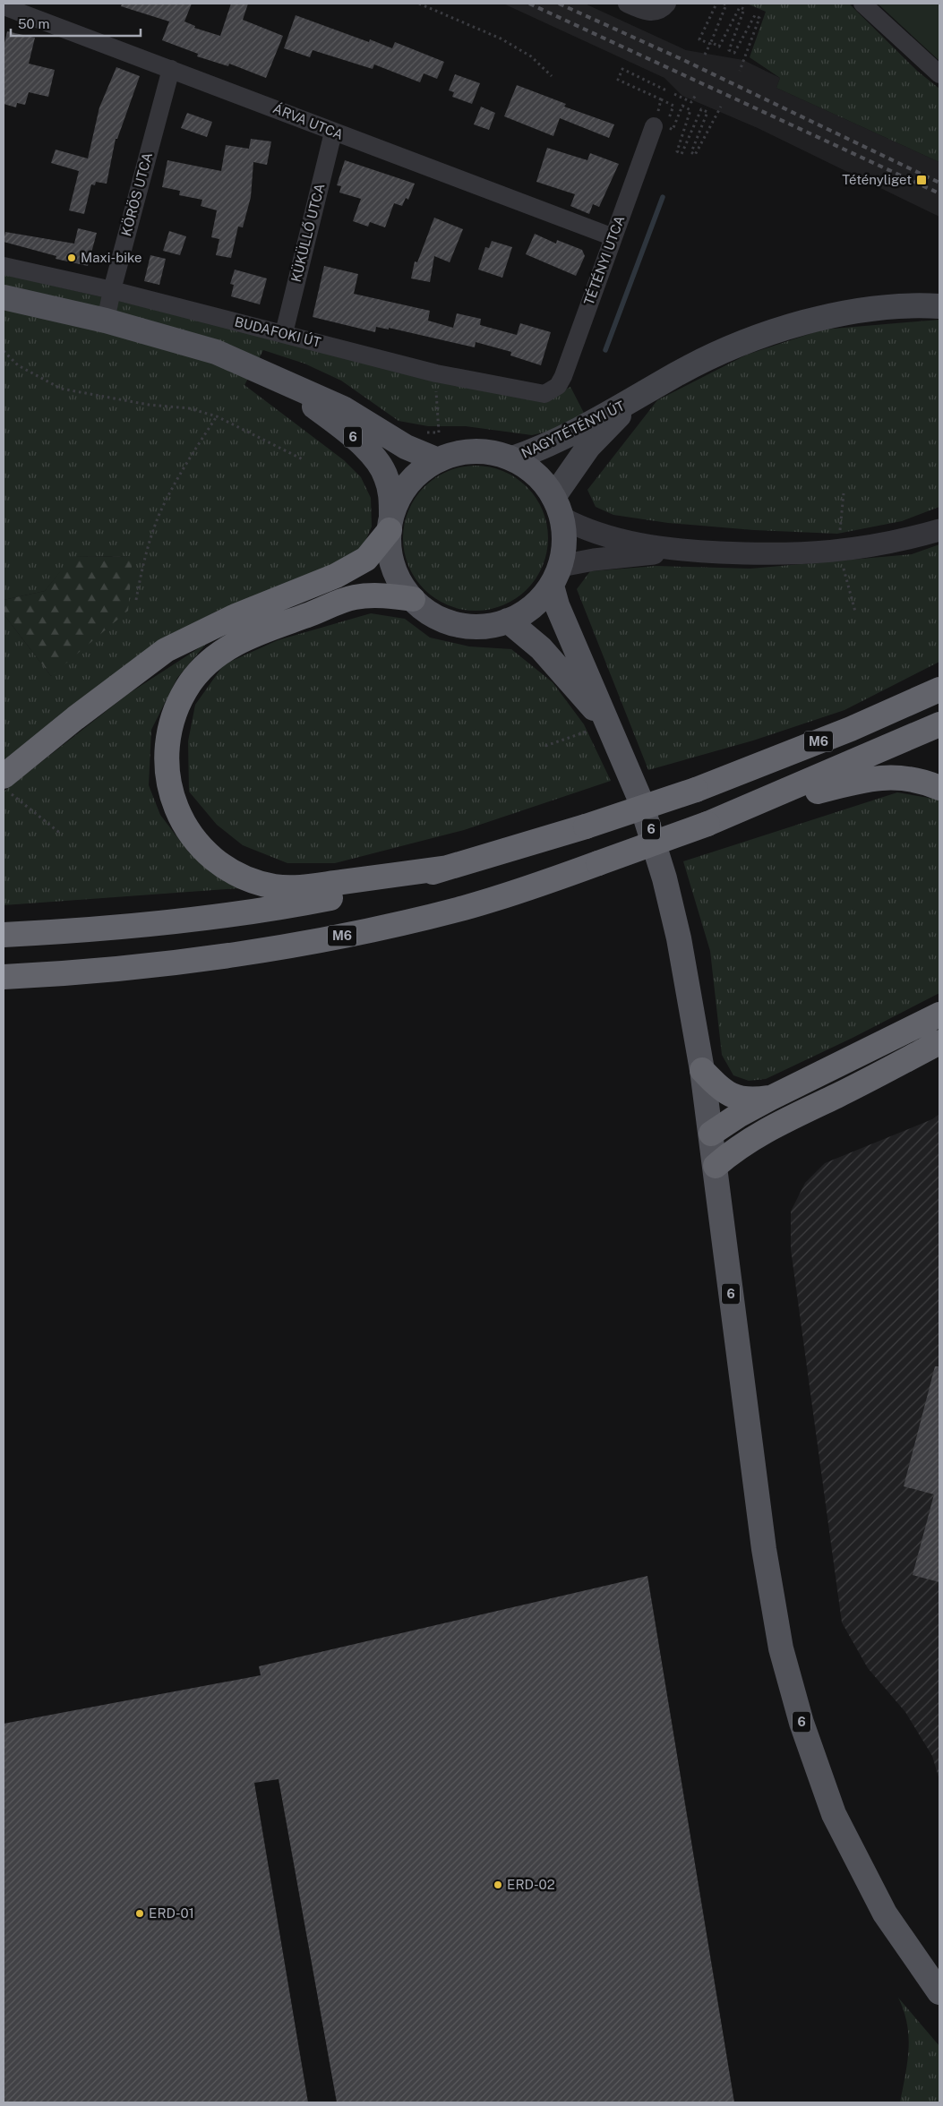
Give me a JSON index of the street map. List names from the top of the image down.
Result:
{
  "streets": {
    "highway": ["M6"],
    "main road": ["NAGYTÉTÉNYI ÚT", "6"],
    "street": [
      "ÁRVA UTCA",
      "KÖRÖS UTCA",
      "KÜKÜLLŐ UTCA",
      "TÉTÉNYI UTCA",
      "BUDAFOKI ÚT"
    ]
  },
  "crossings": [
    ["ÁRVA UTCA", "KÖRÖS UTCA"],
    ["ÁRVA UTCA", "KÜKÜLLŐ UTCA"],
    ["ÁRVA UTCA", "TÉTÉNYI UTCA"],
    ["KÖRÖS UTCA", "BUDAFOKI ÚT"],
    ["KÖRÖS UTCA", "6"],
    ["KÜKÜLLŐ UTCA", "BUDAFOKI ÚT"],
    ["TÉTÉNYI UTCA", "BUDAFOKI ÚT"],
    ["NAGYTÉTÉNYI ÚT", "6"]
  ],
  "places": {
    "transit": ["Tétényliget"],
    "other": ["Maxi-bike", "ERD-02", "ERD-01"]
  },
  "scale_bar": "50 m"
}
